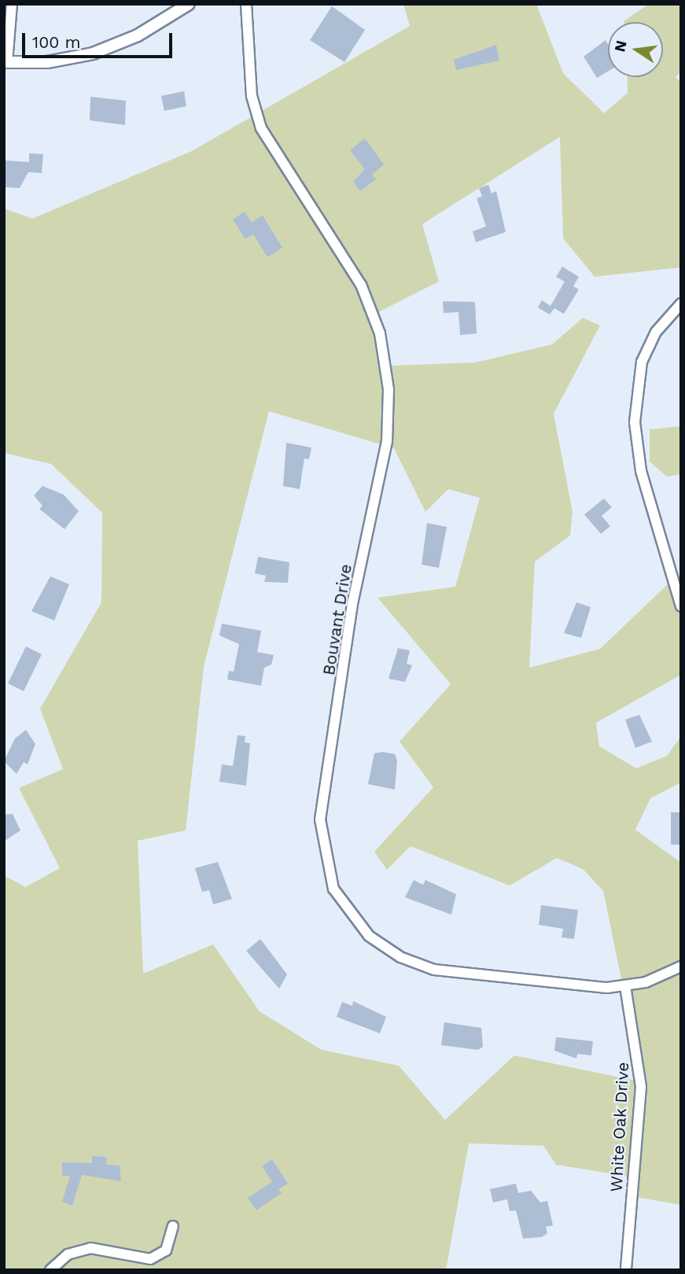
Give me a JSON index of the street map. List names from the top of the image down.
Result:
{
  "streets": {
    "street": ["Bouvant Drive", "White Oak Drive"]
  },
  "crossings": [
    ["Bouvant Drive", "White Oak Drive"]
  ],
  "scale_bar": "100 m",
  "north": "left"
}
